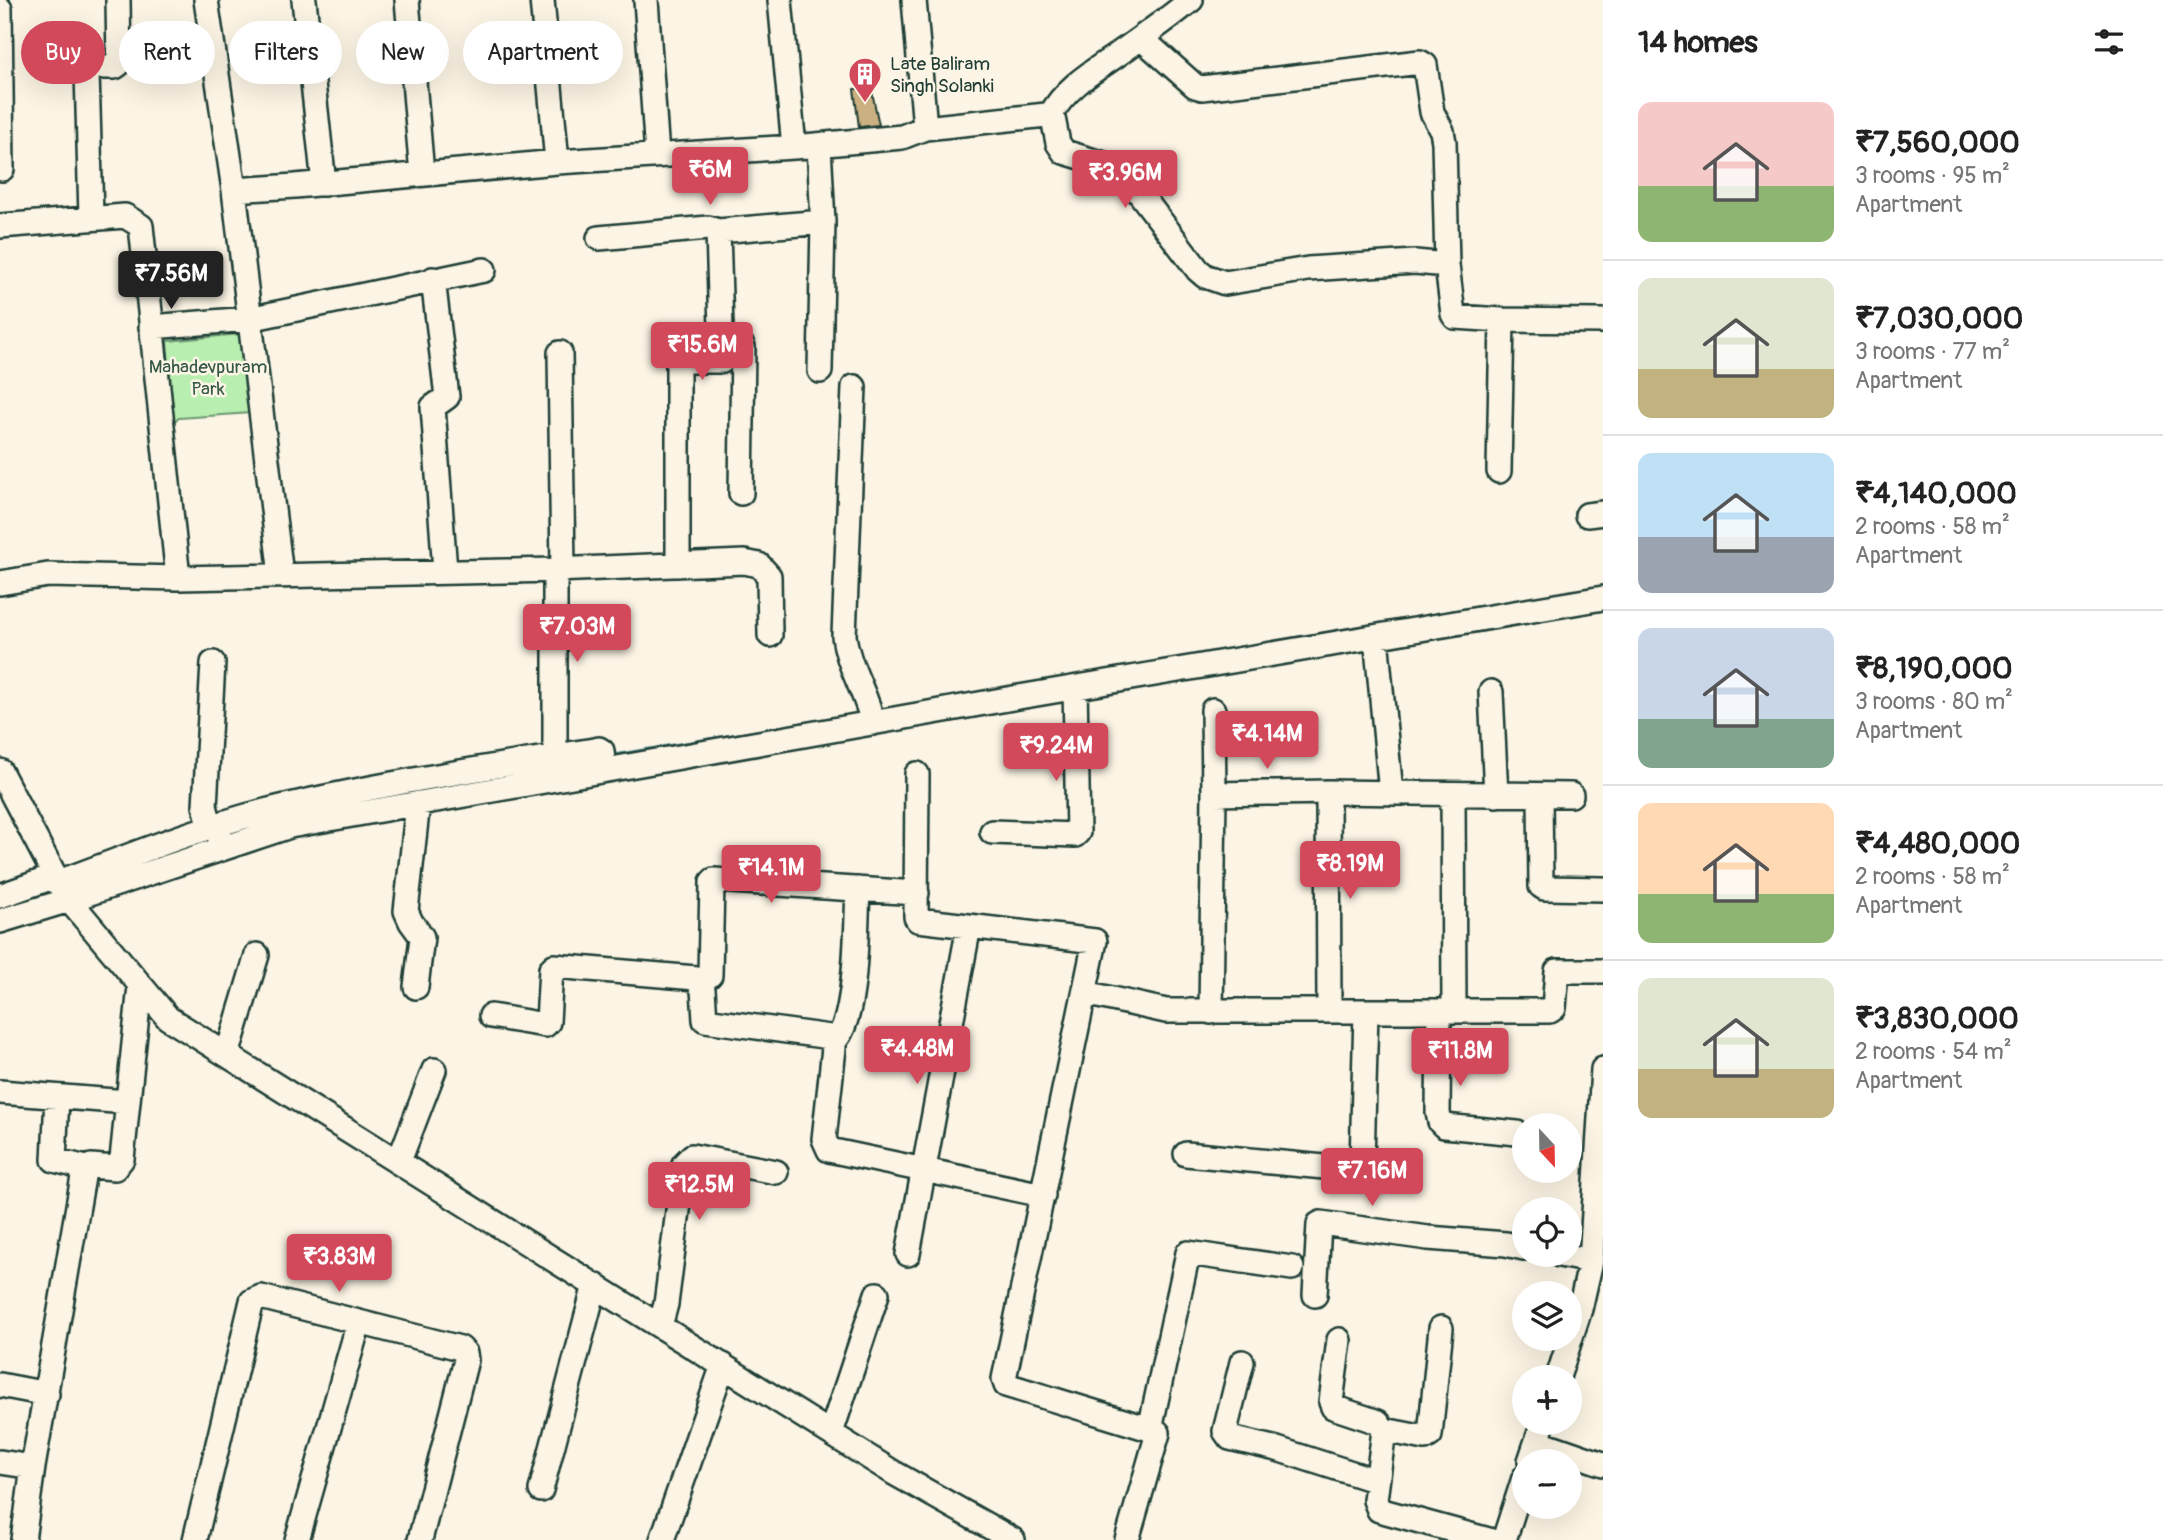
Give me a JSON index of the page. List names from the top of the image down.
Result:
{
  "parks": ["Mahadevpuram Park"],
  "places": {
    "building": ["Late Baliram Singh Solanki"]
  },
  "north": "bottom",
  "page": {
    "heading": "14 homes",
    "chip": [
      "Buy",
      "Rent",
      "Filters",
      "New",
      "Apartment"
    ],
    "list": [
      {
        "name": "₹7,560,000",
        "note": "3 rooms · 95 m² · Apartment"
      },
      {
        "name": "₹7,030,000",
        "note": "3 rooms · 77 m² · Apartment"
      },
      {
        "name": "₹4,140,000",
        "note": "2 rooms · 58 m² · Apartment"
      },
      {
        "name": "₹8,190,000",
        "note": "3 rooms · 80 m² · Apartment"
      },
      {
        "name": "₹4,480,000",
        "note": "2 rooms · 58 m² · Apartment"
      },
      {
        "name": "₹3,830,000",
        "note": "2 rooms · 54 m² · Apartment"
      }
    ],
    "price": [
      "₹6M",
      "₹3.96M",
      "₹7.56M",
      "₹15.6M",
      "₹7.03M",
      "₹4.14M",
      "₹9.24M",
      "₹8.19M",
      "₹14.1M",
      "₹4.48M",
      "₹11.8M",
      "₹7.16M",
      "₹12.5M",
      "₹3.83M"
    ],
    "map_buttons": ["+", "−"]
  }
}
